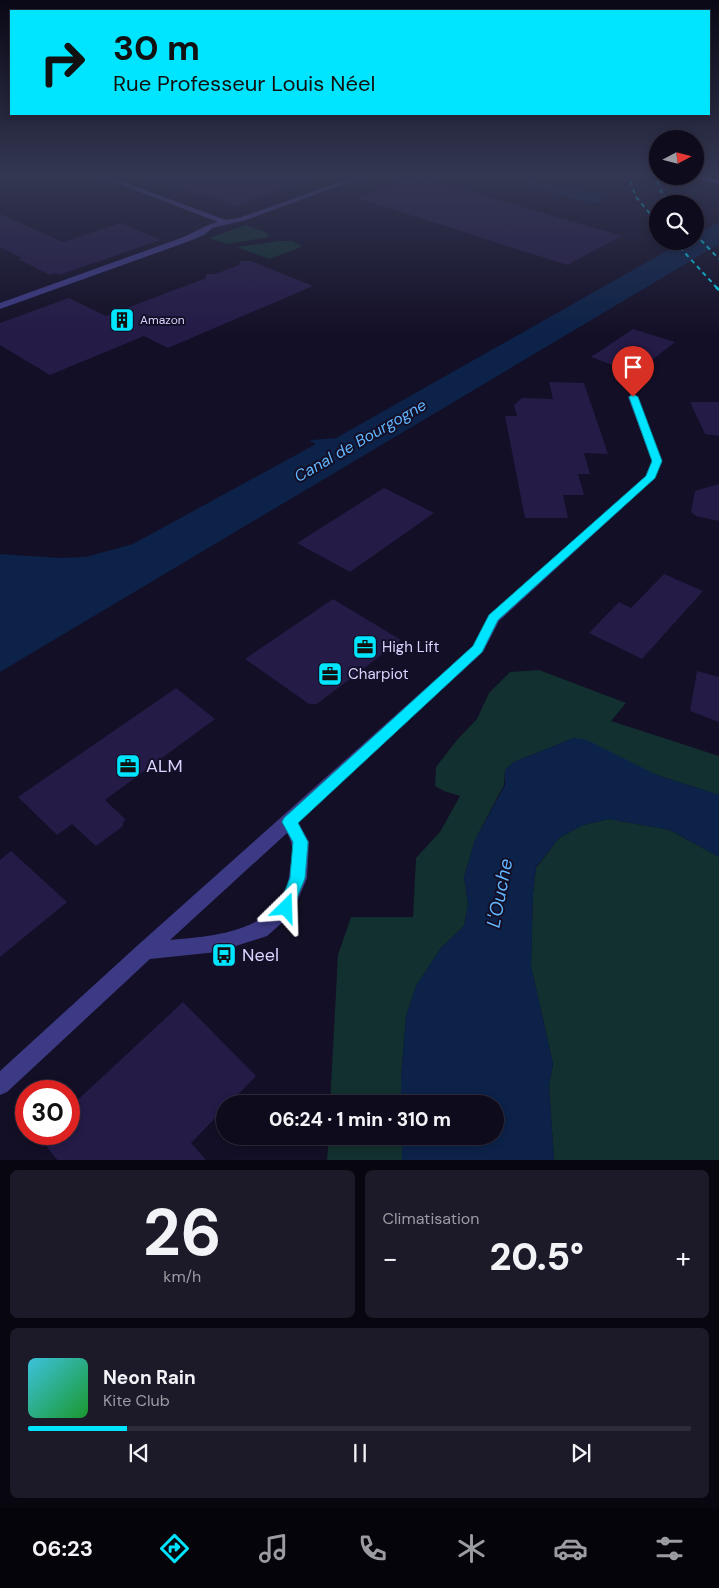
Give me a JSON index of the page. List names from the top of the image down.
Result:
{
  "water": ["Canal de Bourgogne", "L'Ouche"],
  "places": {
    "building": ["Amazon"],
    "office": ["High Lift", "Charpiot", "ALM"],
    "bus stop": ["Neel"]
  },
  "north": "right",
  "page": {
    "turn": ["30 m", "Rue Professeur Louis Néel"],
    "limit": "30",
    "trip": "06:24 · 1 min · 310 m",
    "tile": [
      ["26", "km/h"],
      "Climatisation"
    ],
    "heat": ["−", "20.5°", "+"],
    "song": ["Neon Rain", "Kite Club"],
    "tabs": "06:23"
  }
}
